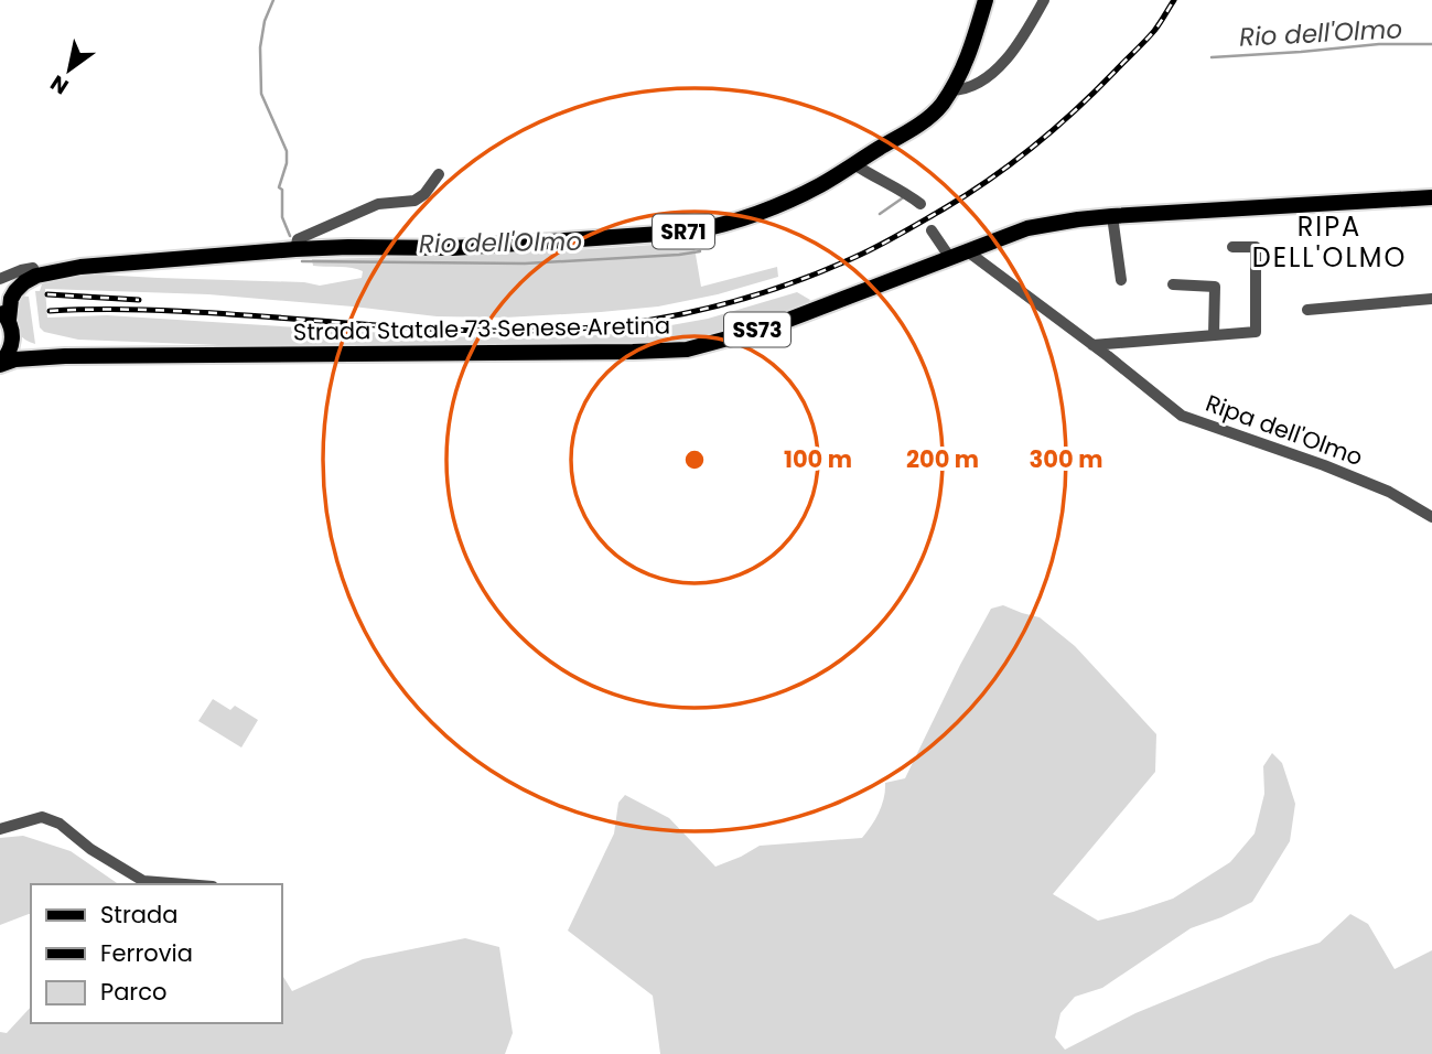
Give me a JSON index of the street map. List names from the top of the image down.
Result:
{
  "streets": {
    "main road": ["SR71", "Strada Statale 73 Senese Aretina", "SS73"],
    "street": ["Ripa dell'Olmo"]
  },
  "crossings": [
    ["SR71", "Strada Statale 73 Senese Aretina"],
    ["Strada Statale 73 Senese Aretina", "Ripa dell'Olmo"]
  ],
  "districts": ["RIPA DELL'OLMO"],
  "water": ["Rio dell'Olmo"],
  "legend": ["Strada", "Ferrovia", "Parco"],
  "north": "bottom left",
  "rings": ["100 m", "200 m", "300 m"]
}
